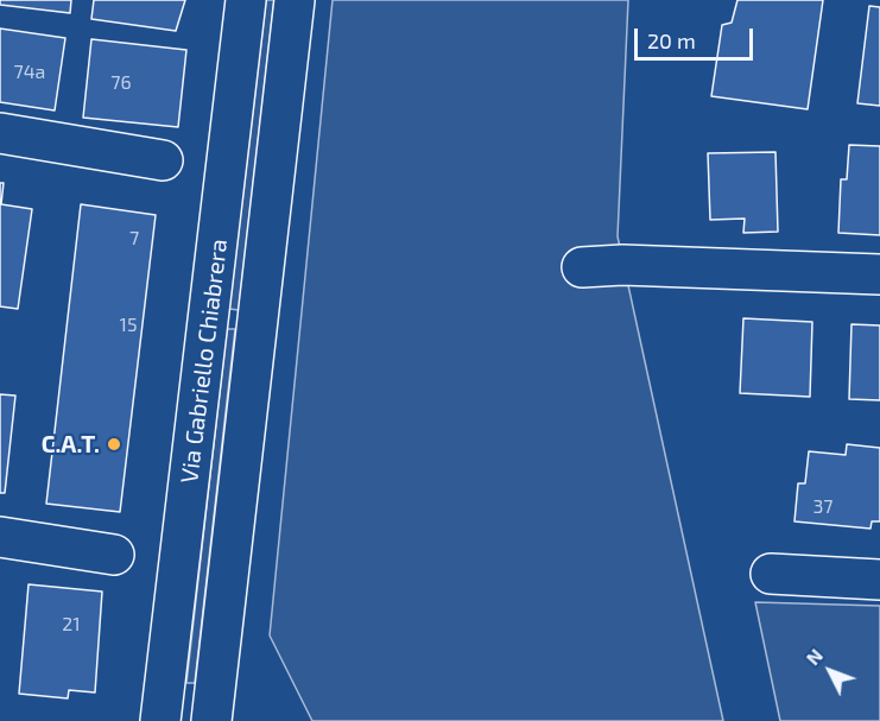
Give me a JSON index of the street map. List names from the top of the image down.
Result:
{
  "streets": {
    "street": ["Via Gabriello Chiabrera"]
  },
  "places": ["C.A.T."],
  "house_numbers": [
    "74a",
    "76",
    "7",
    "15",
    "37",
    "21"
  ],
  "scale_bar": "20 m",
  "north": "top left"
}
